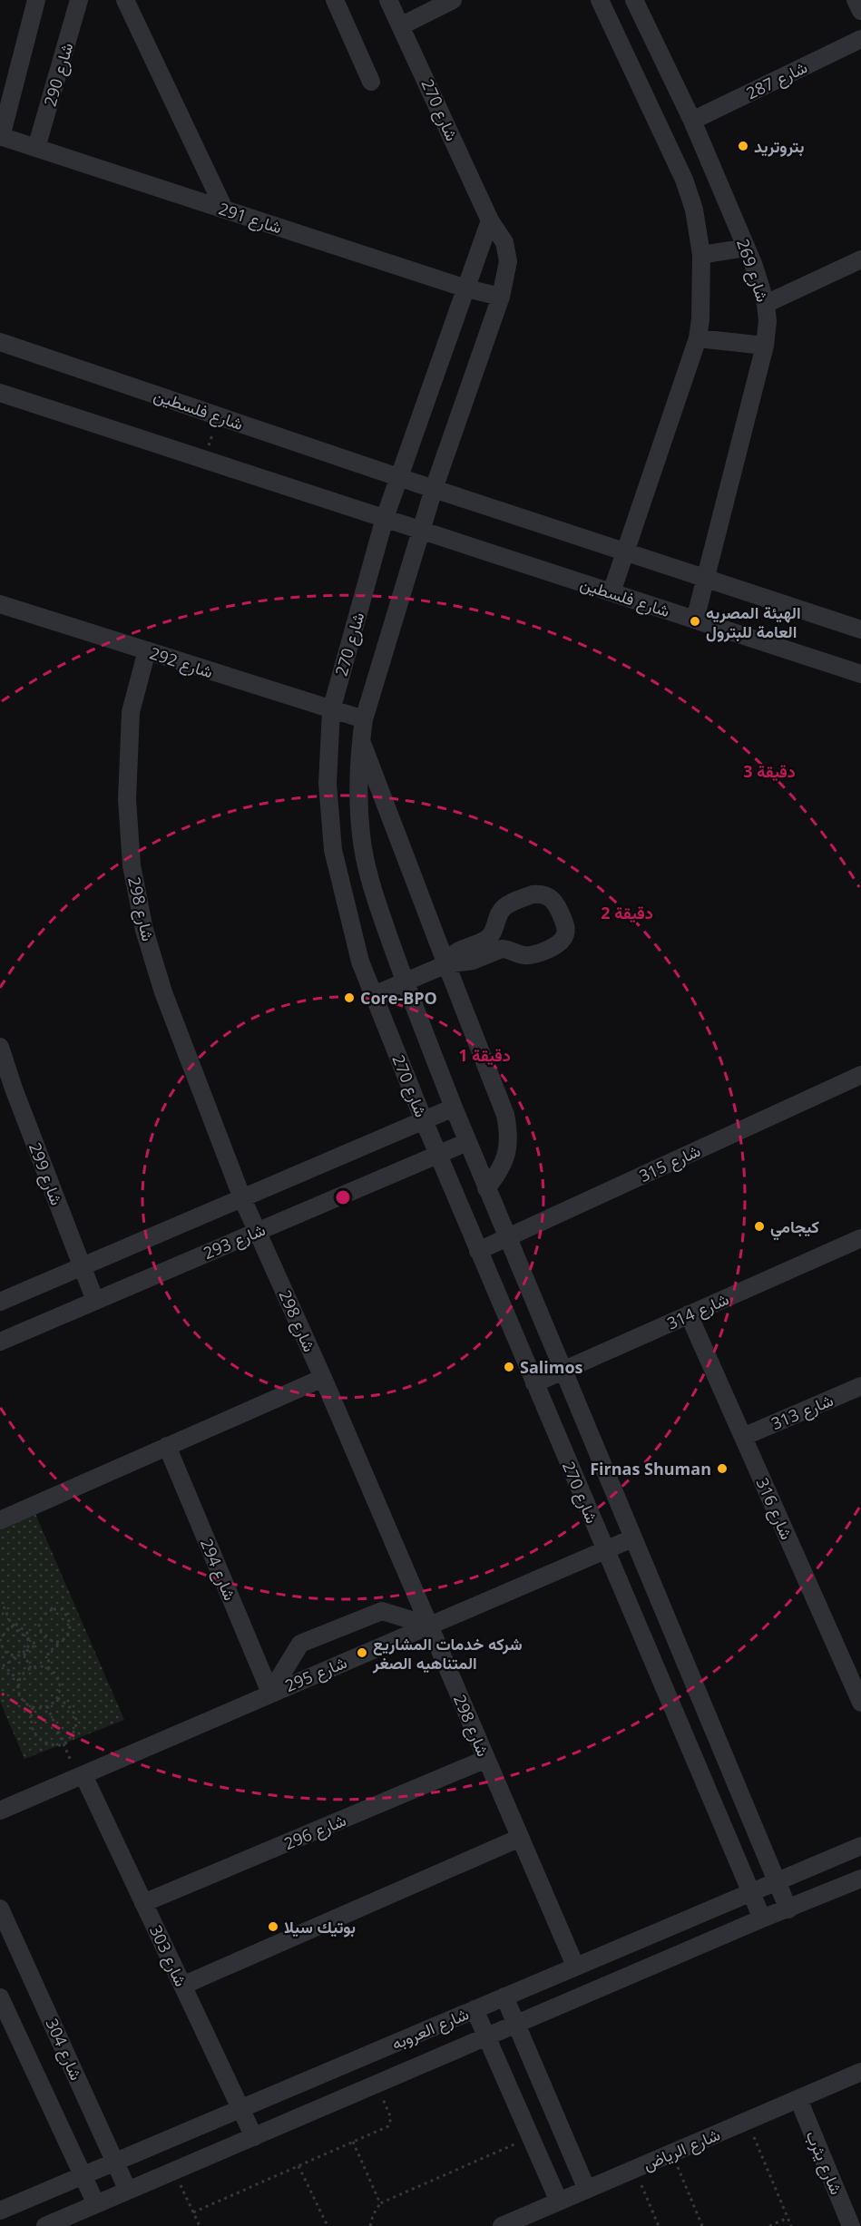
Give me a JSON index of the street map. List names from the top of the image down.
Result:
{
  "streets": {
    "street": [
      "شارع 290",
      "شارع 287",
      "شارع 270",
      "شارع 291",
      "شارع 269",
      "شارع فلسطين",
      "شارع 292",
      "شارع 298",
      "شارع 315",
      "شارع 299",
      "شارع 293",
      "شارع 314",
      "شارع 313",
      "شارع 316",
      "شارع 294",
      "شارع 295",
      "شارع 296",
      "شارع 303",
      "شارع العروبه",
      "شارع 304",
      "شارع الرياض",
      "شارع يثرب"
    ]
  },
  "crossings": [
    ["شارع 290", "شارع 291"],
    ["شارع 287", "شارع 269"],
    ["شارع 270", "شارع 291"],
    ["شارع 270", "شارع فلسطين"],
    ["شارع 270", "شارع 292"],
    ["شارع 270", "شارع 315"],
    ["شارع 270", "شارع 293"],
    ["شارع 270", "شارع 314"],
    ["شارع 270", "شارع 295"],
    ["شارع 270", "شارع العروبه"],
    ["شارع 269", "شارع فلسطين"],
    ["شارع 292", "شارع 298"],
    ["شارع 298", "شارع 293"],
    ["شارع 298", "شارع 295"],
    ["شارع 298", "شارع 296"],
    ["شارع 298", "شارع العروبه"],
    ["شارع 299", "شارع 293"],
    ["شارع 314", "شارع 316"],
    ["شارع 313", "شارع 316"],
    ["شارع 294", "شارع 295"],
    ["شارع 295", "شارع 303"],
    ["شارع 296", "شارع 303"],
    ["شارع 303", "شارع العروبه"],
    ["شارع العروبه", "شارع 304"],
    ["شارع الرياض", "شارع يثرب"]
  ],
  "places": [
    "بتروتريد",
    "الهيئة المصريه العامة للبترول",
    "Core-BPO",
    "كيجامي",
    "Salimos",
    "Firnas Shuman",
    "شركه خدمات المشاريع المتناهيه الصغر",
    "بوتيك سيلا"
  ],
  "rings": ["3 دقيقة", "2 دقيقة", "1 دقيقة"]
}
